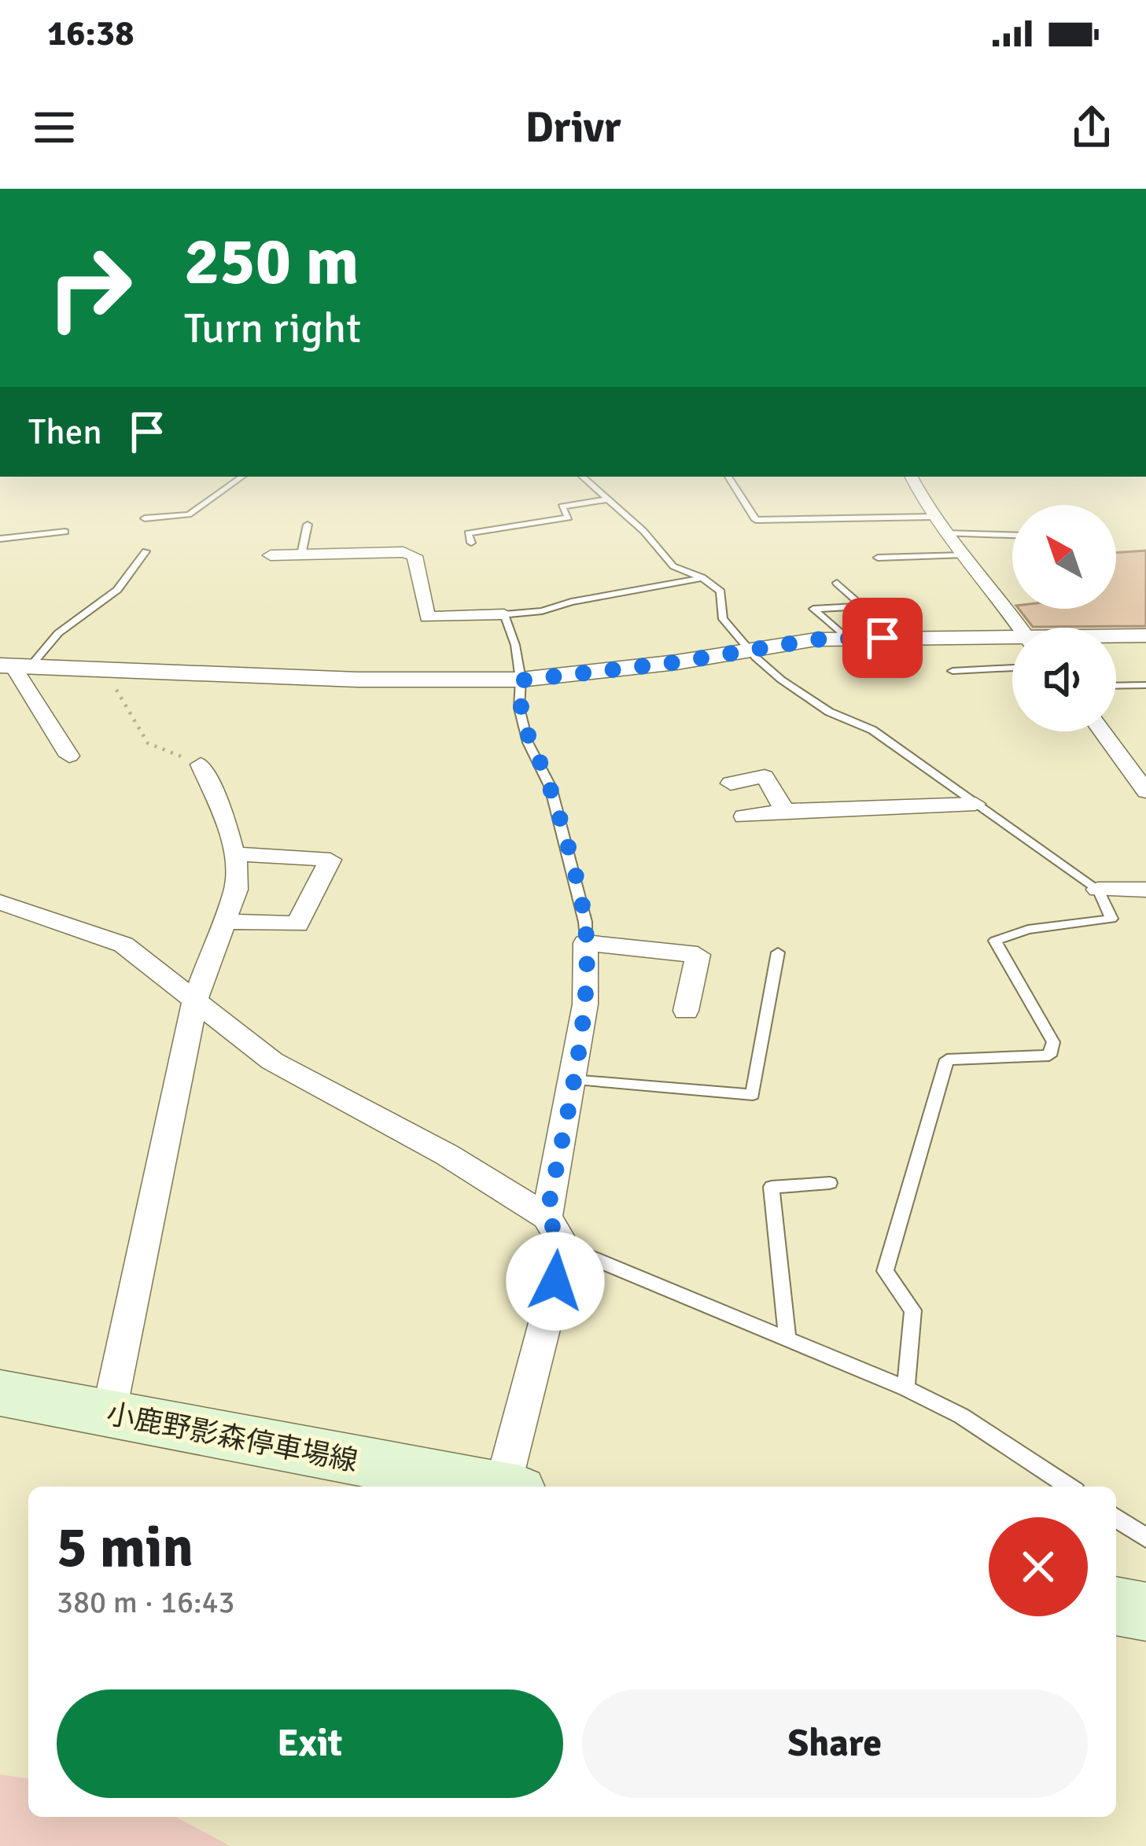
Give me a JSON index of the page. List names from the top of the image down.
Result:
{
  "streets": {
    "main road": ["小鹿野影森停車場線"]
  },
  "north": "top left",
  "page": {
    "status": "16:38",
    "header": "Drivr",
    "turn": ["250 m", "Turn right"],
    "then": "Then",
    "heading": ["5 min", "380 m · 16:43"],
    "buttons": ["Exit", "Share"]
  }
}
